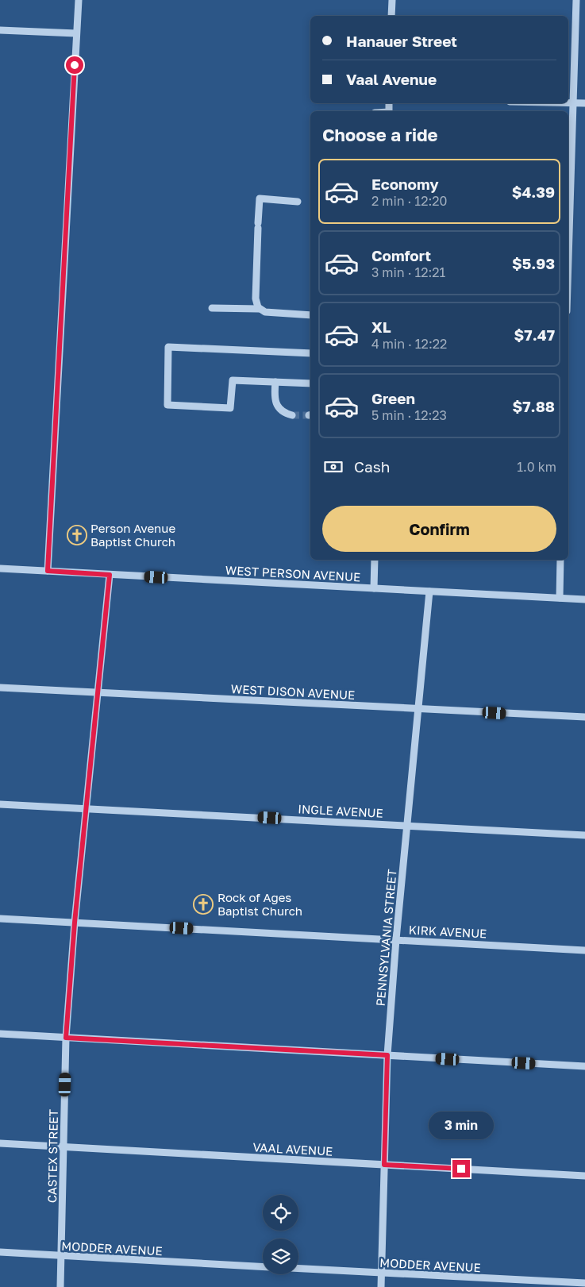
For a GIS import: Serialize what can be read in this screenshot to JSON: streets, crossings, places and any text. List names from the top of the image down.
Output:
{
  "streets": {
    "street": [
      "WEST PERSON AVENUE",
      "WEST DISON AVENUE",
      "INGLE AVENUE",
      "KIRK AVENUE",
      "PENNSYLVANIA STREET",
      "VAAL AVENUE",
      "CASTEX STREET",
      "MODDER AVENUE"
    ]
  },
  "crossings": [
    ["WEST PERSON AVENUE", "PENNSYLVANIA STREET"],
    ["WEST PERSON AVENUE", "CASTEX STREET"],
    ["WEST DISON AVENUE", "PENNSYLVANIA STREET"],
    ["WEST DISON AVENUE", "CASTEX STREET"],
    ["INGLE AVENUE", "PENNSYLVANIA STREET"],
    ["INGLE AVENUE", "CASTEX STREET"],
    ["KIRK AVENUE", "PENNSYLVANIA STREET"],
    ["KIRK AVENUE", "CASTEX STREET"],
    ["PENNSYLVANIA STREET", "VAAL AVENUE"],
    ["PENNSYLVANIA STREET", "MODDER AVENUE"],
    ["VAAL AVENUE", "CASTEX STREET"],
    ["CASTEX STREET", "MODDER AVENUE"]
  ],
  "places": {
    "church": ["Person Avenue Baptist Church", "Rock of Ages Baptist Church"]
  },
  "page": {
    "banner": ["Hanauer Street", "Vaal Avenue"],
    "heading": "Choose a ride",
    "list": [
      {
        "name": "Economy",
        "note": "2 min · 12:20",
        "value": "$4.39"
      },
      {
        "name": "Comfort",
        "note": "3 min · 12:21",
        "value": "$5.93"
      },
      {
        "name": "XL",
        "note": "4 min · 12:22",
        "value": "$7.47"
      },
      {
        "name": "Green",
        "note": "5 min · 12:23",
        "value": "$7.88"
      }
    ],
    "pay": ["Cash", "1.0 km"],
    "buttons": "Confirm",
    "bubble": "3 min"
  }
}
